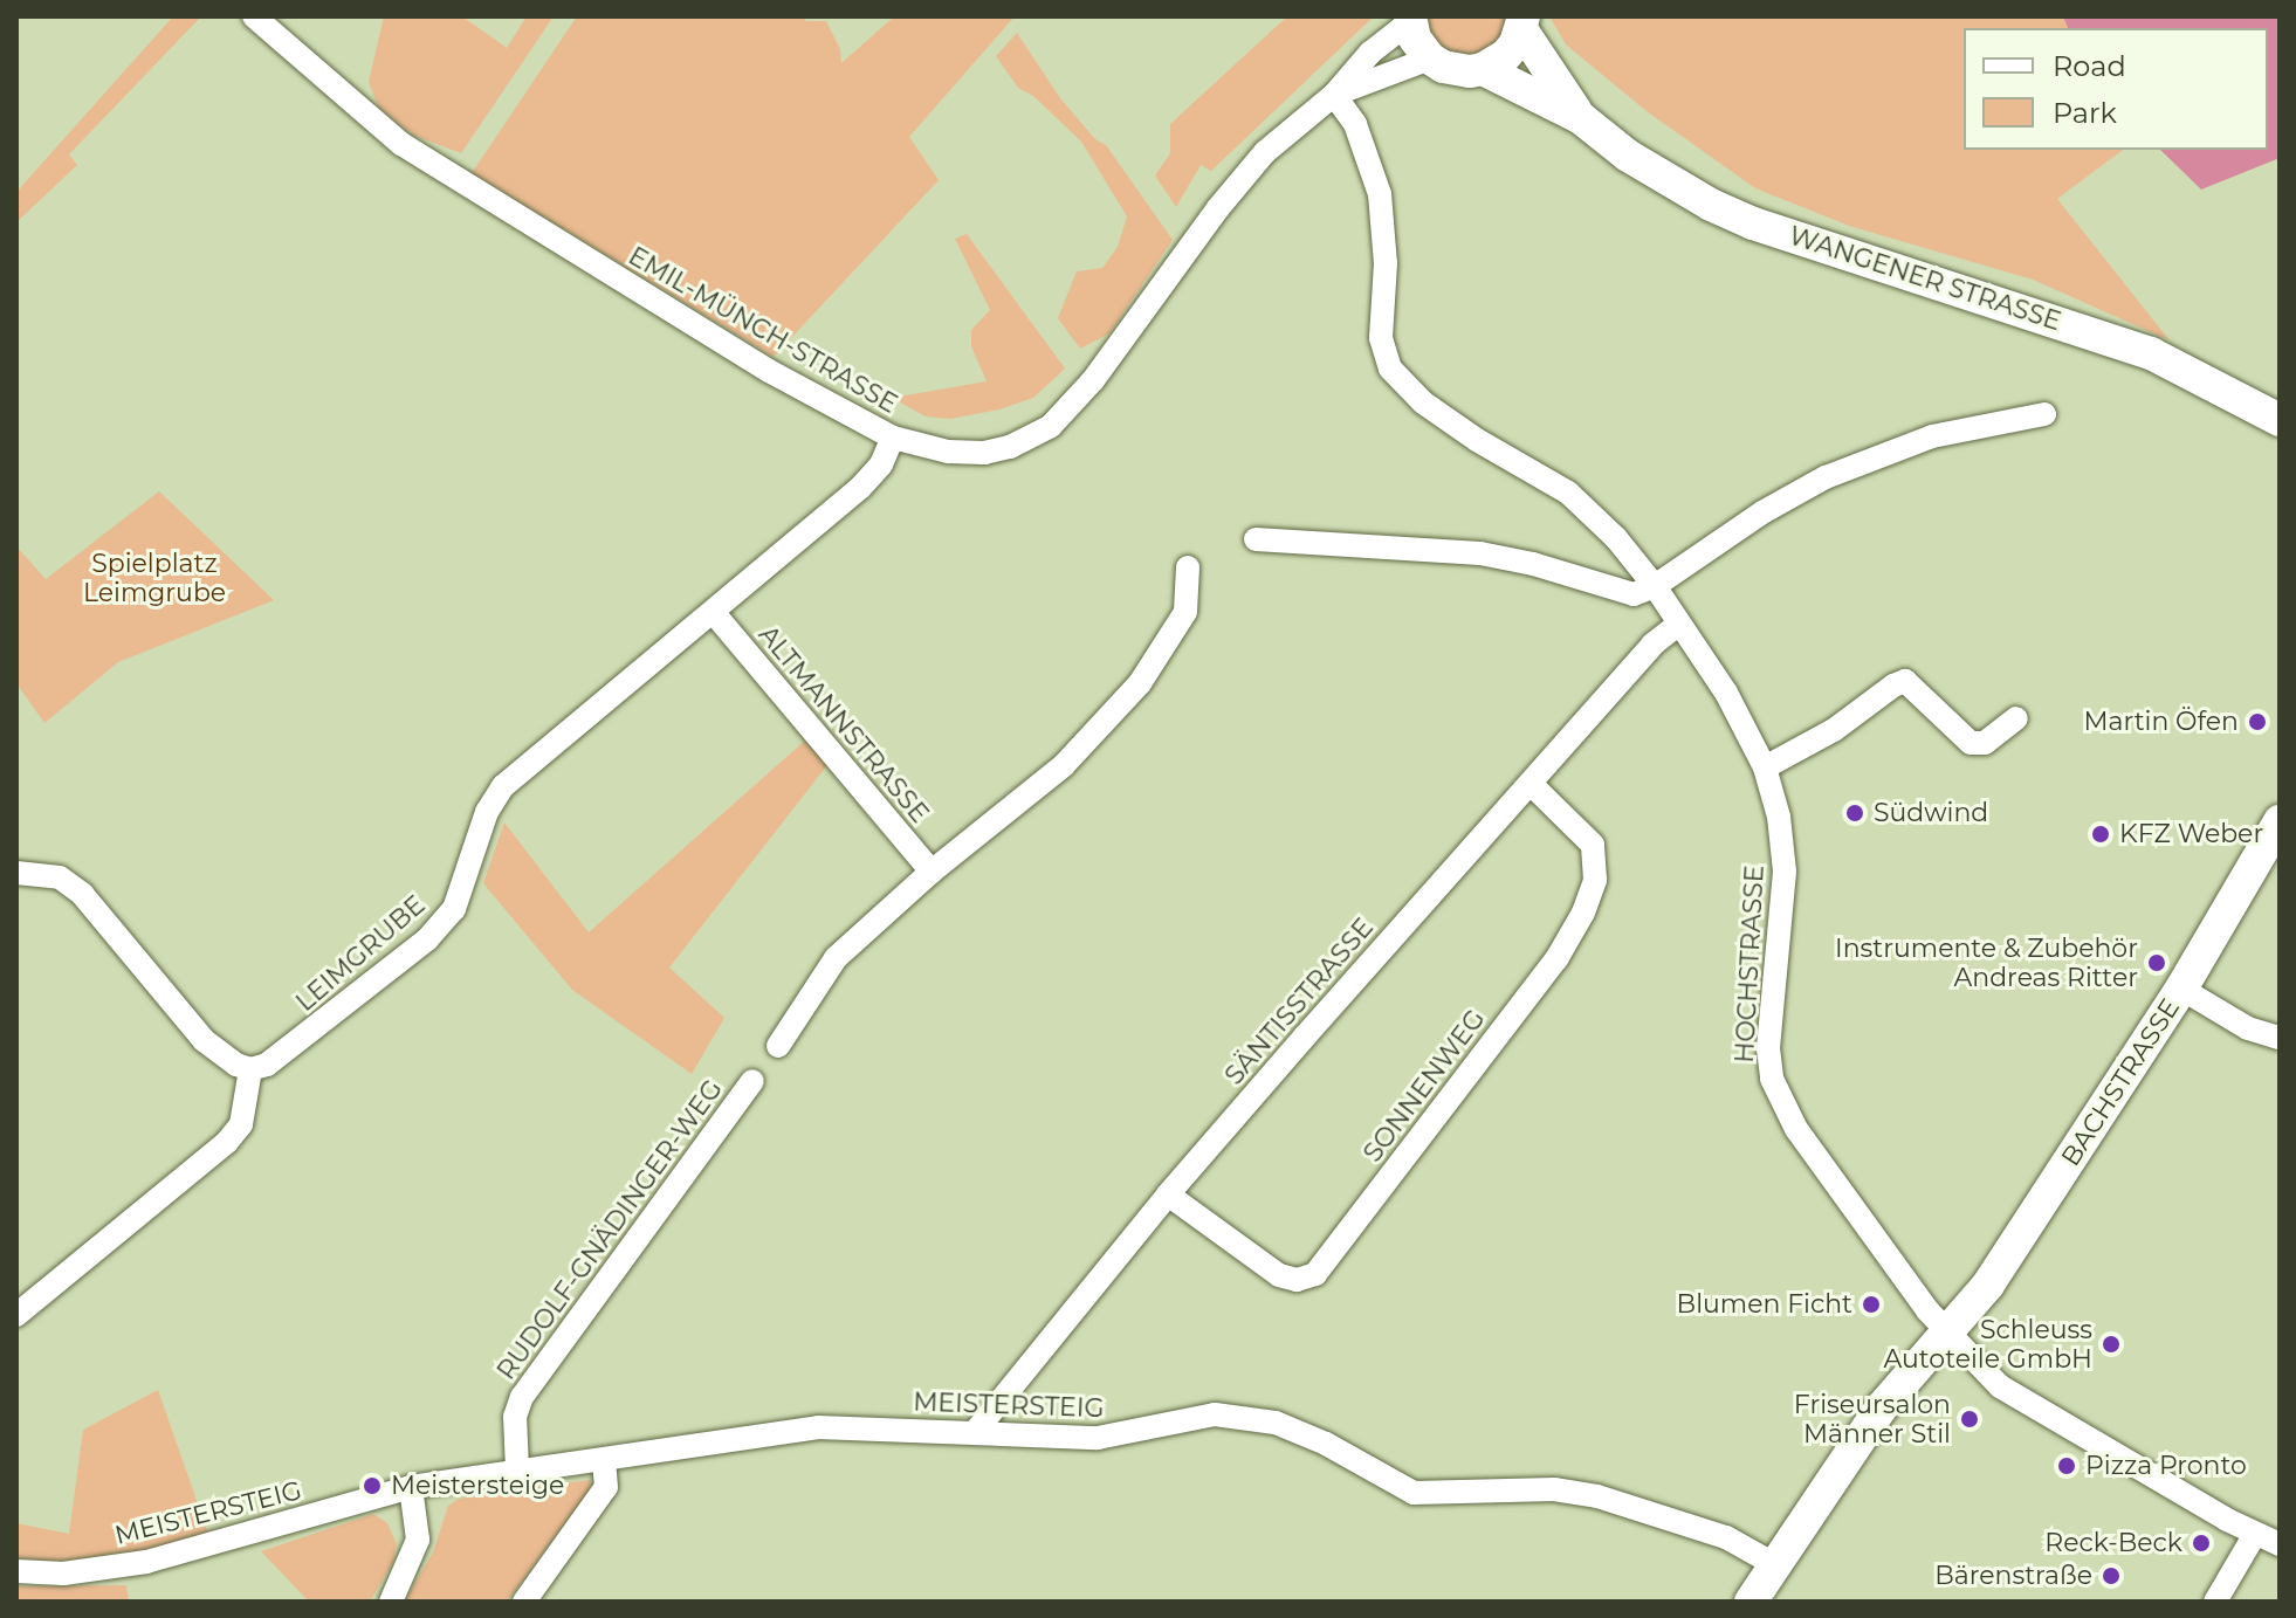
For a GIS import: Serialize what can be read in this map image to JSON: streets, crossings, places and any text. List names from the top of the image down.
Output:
{
  "streets": {
    "main road": ["WANGENER STRASSE", "BACHSTRASSE"],
    "street": [
      "EMIL-MÜNCH-STRASSE",
      "ALTMANNSTRASSE",
      "LEIMGRUBE",
      "HOCHSTRASSE",
      "SÄNTISSTRASSE",
      "SONNENWEG",
      "RUDOLF-GNÄDINGER-WEG",
      "MEISTERSTEIG"
    ]
  },
  "crossings": [
    ["WANGENER STRASSE", "EMIL-MÜNCH-STRASSE"],
    ["EMIL-MÜNCH-STRASSE", "LEIMGRUBE"],
    ["EMIL-MÜNCH-STRASSE", "HOCHSTRASSE"],
    ["ALTMANNSTRASSE", "LEIMGRUBE"],
    ["HOCHSTRASSE", "SÄNTISSTRASSE"],
    ["HOCHSTRASSE", "BACHSTRASSE"],
    ["SÄNTISSTRASSE", "SONNENWEG"],
    ["SÄNTISSTRASSE", "MEISTERSTEIG"],
    ["BACHSTRASSE", "MEISTERSTEIG"],
    ["RUDOLF-GNÄDINGER-WEG", "MEISTERSTEIG"]
  ],
  "parks": ["Spielplatz Leimgrube"],
  "places": [
    "Martin Öfen",
    "Südwind",
    "KFZ Weber",
    "Instrumente & Zubehör Andreas Ritter",
    "Blumen Ficht",
    "Schleuss Autoteile GmbH",
    "Friseursalon Männer Stil",
    "Pizza Pronto",
    "Meistersteige",
    "Reck-Beck",
    "Bärenstraße"
  ],
  "legend": ["Road", "Park"]
}
